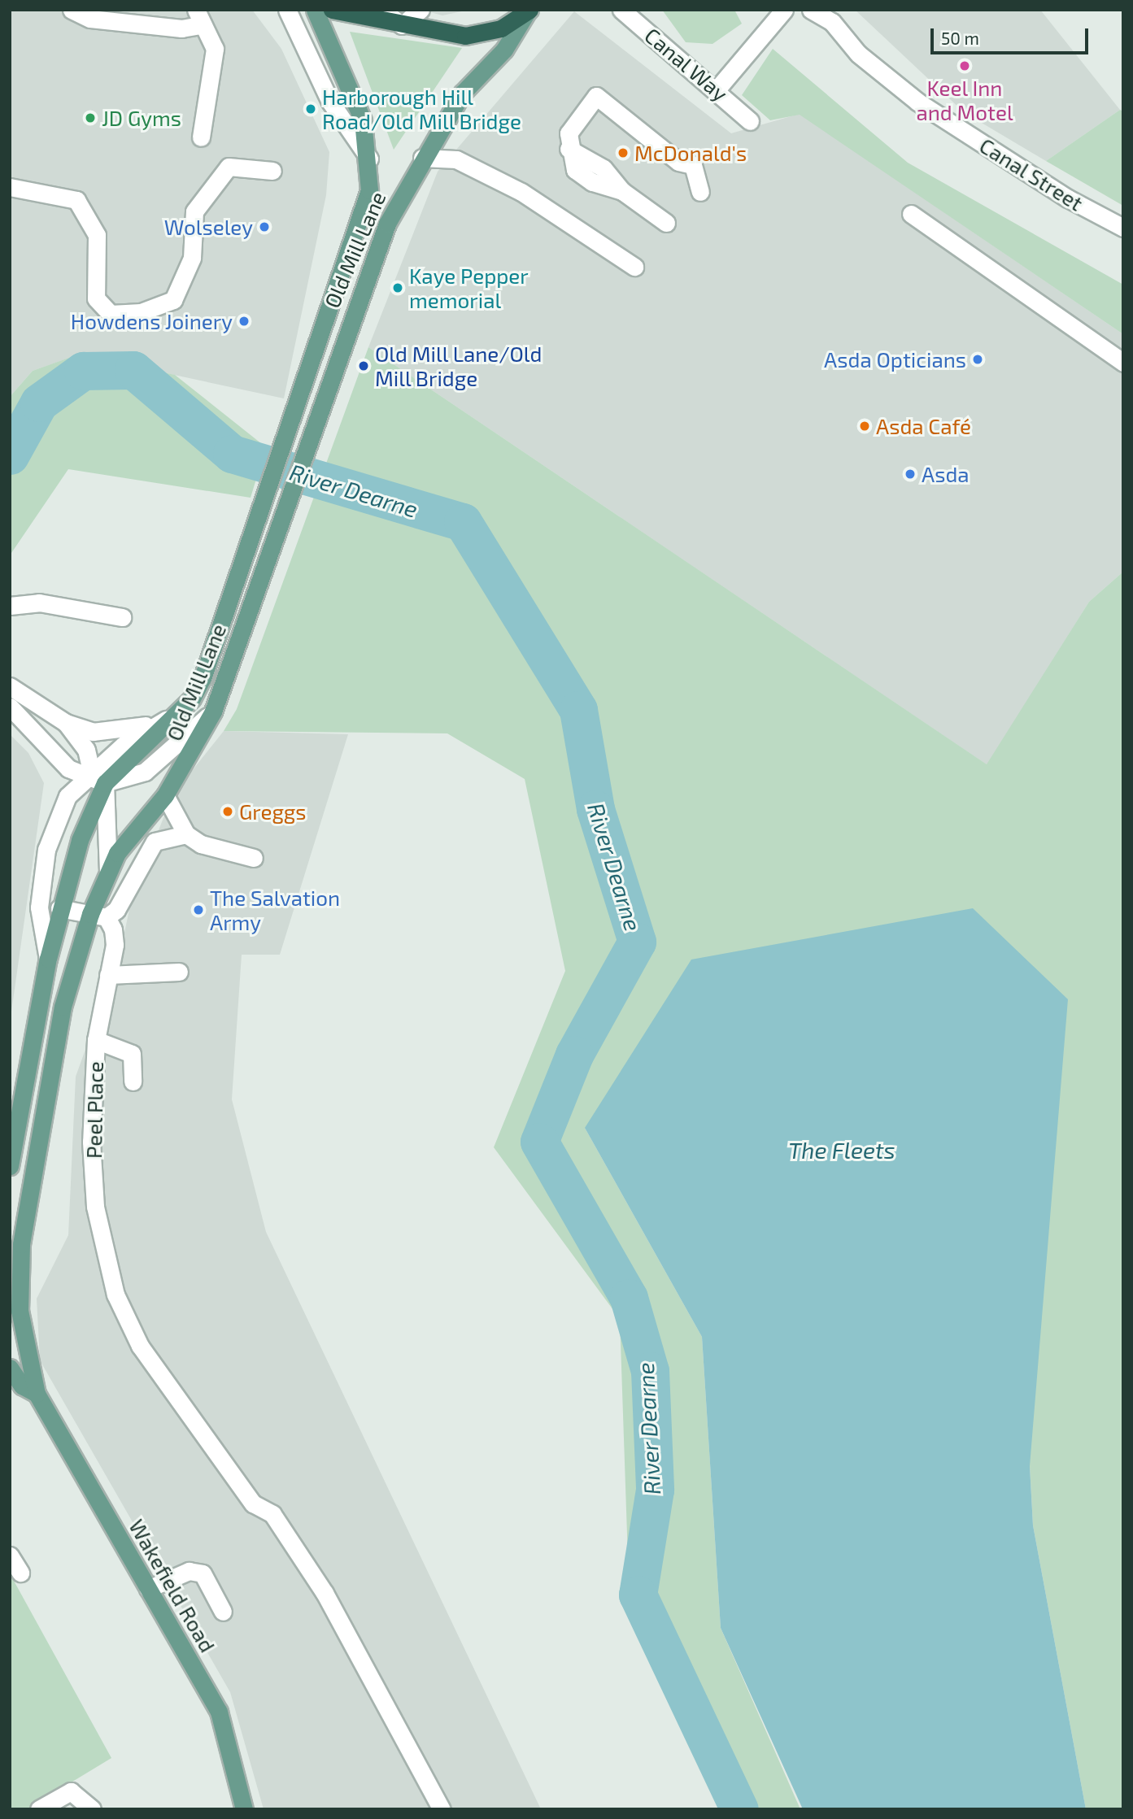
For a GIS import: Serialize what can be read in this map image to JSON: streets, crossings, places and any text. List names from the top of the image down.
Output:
{
  "streets": {
    "main road": ["Old Mill Lane", "Wakefield Road"],
    "street": ["Canal Way", "Canal Street", "Peel Place"]
  },
  "crossings": [
    ["Old Mill Lane", "Peel Place"],
    ["Old Mill Lane", "Wakefield Road"]
  ],
  "water": ["River Dearne", "The Fleets"],
  "places": [
    "Keel Inn and Motel",
    "Harborough Hill Road/Old Mill Bridge",
    "JD Gyms",
    "McDonald's",
    "Wolseley",
    "Kaye Pepper memorial",
    "Howdens Joinery",
    "Asda Opticians",
    "Old Mill Lane/Old Mill Bridge",
    "Asda Café",
    "Asda",
    "Greggs",
    "The Salvation Army"
  ],
  "scale_bar": "50 m"
}
